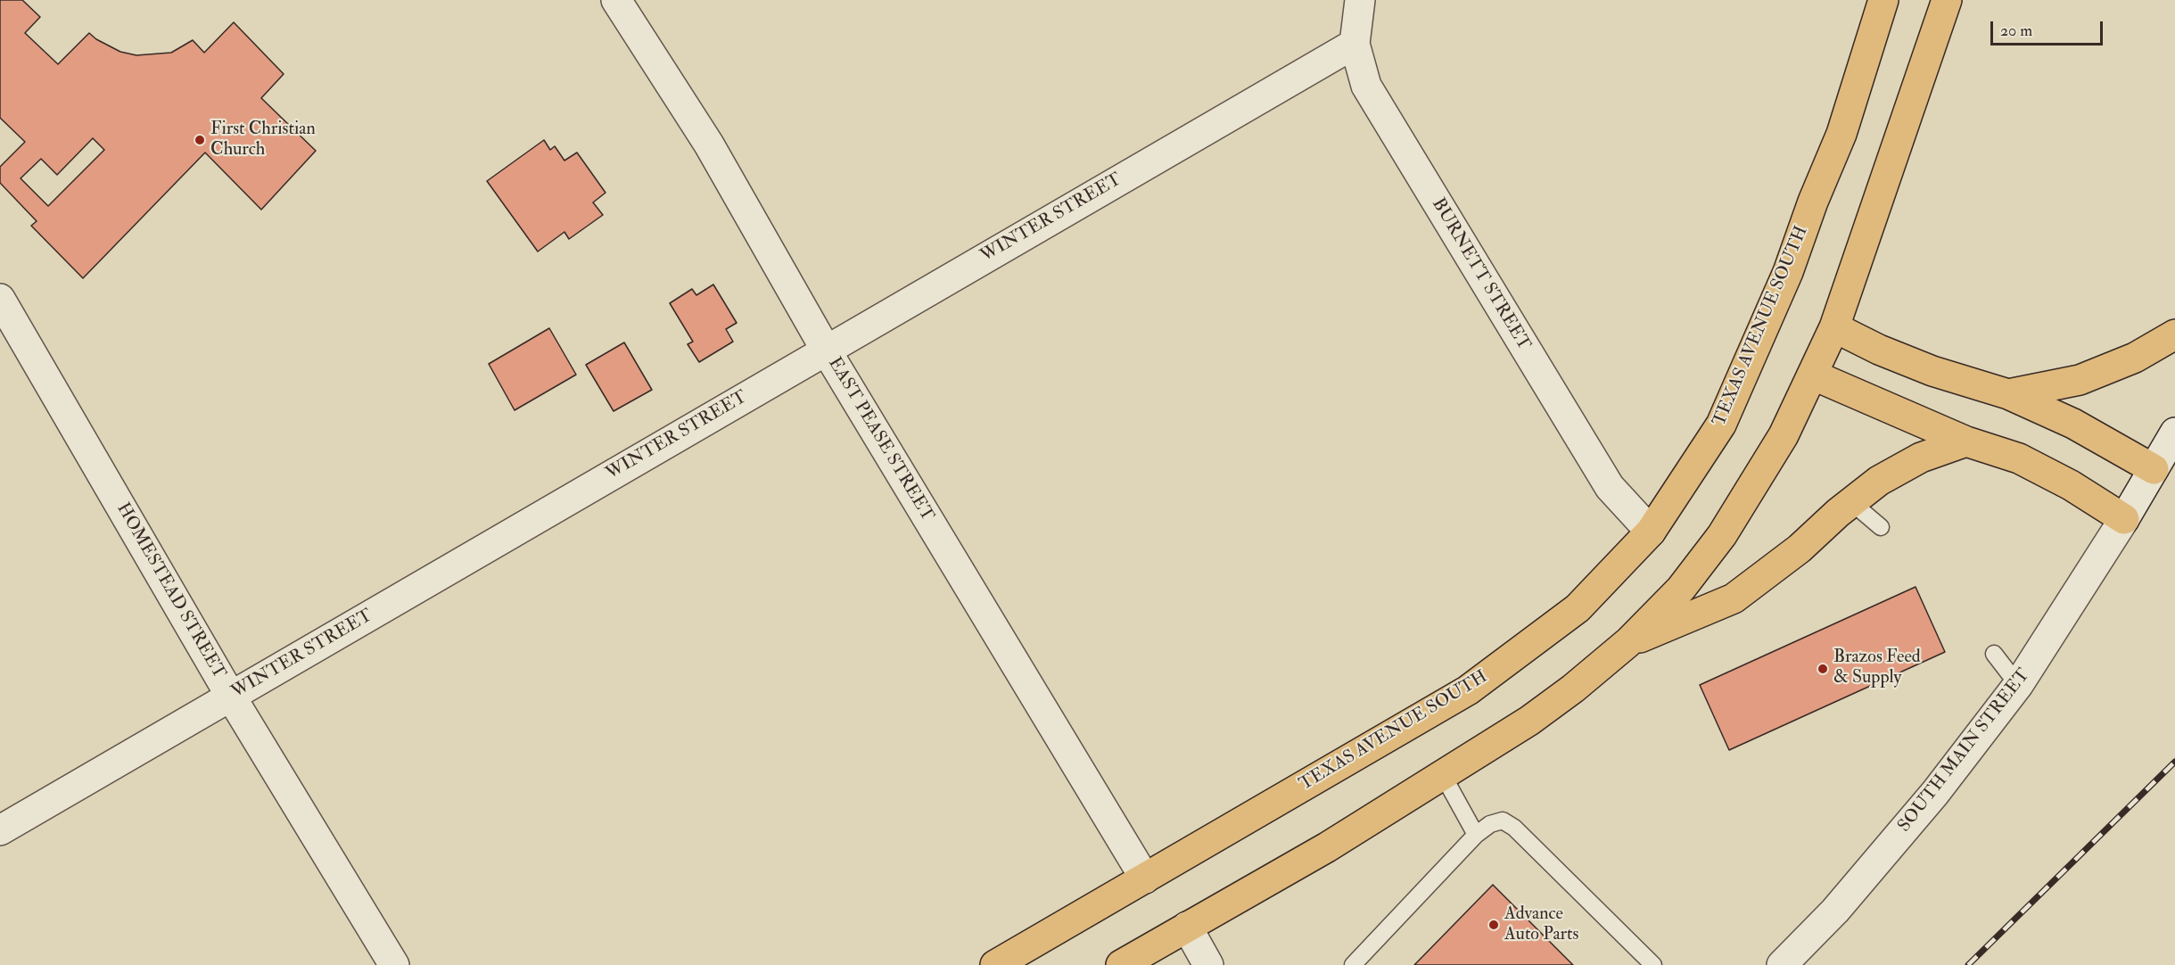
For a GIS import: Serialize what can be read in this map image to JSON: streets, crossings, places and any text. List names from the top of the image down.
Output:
{
  "streets": {
    "main road": ["TEXAS AVENUE SOUTH"],
    "street": [
      "WINTER STREET",
      "BURNETT STREET",
      "EAST PEASE STREET",
      "HOMESTEAD STREET",
      "SOUTH MAIN STREET"
    ]
  },
  "crossings": [
    ["WINTER STREET", "BURNETT STREET"],
    ["WINTER STREET", "EAST PEASE STREET"],
    ["WINTER STREET", "HOMESTEAD STREET"],
    ["BURNETT STREET", "TEXAS AVENUE SOUTH"],
    ["TEXAS AVENUE SOUTH", "EAST PEASE STREET"]
  ],
  "places": ["First Christian Church", "Brazos Feed & Supply", "Advance Auto Parts"],
  "scale_bar": "20 m"
}
